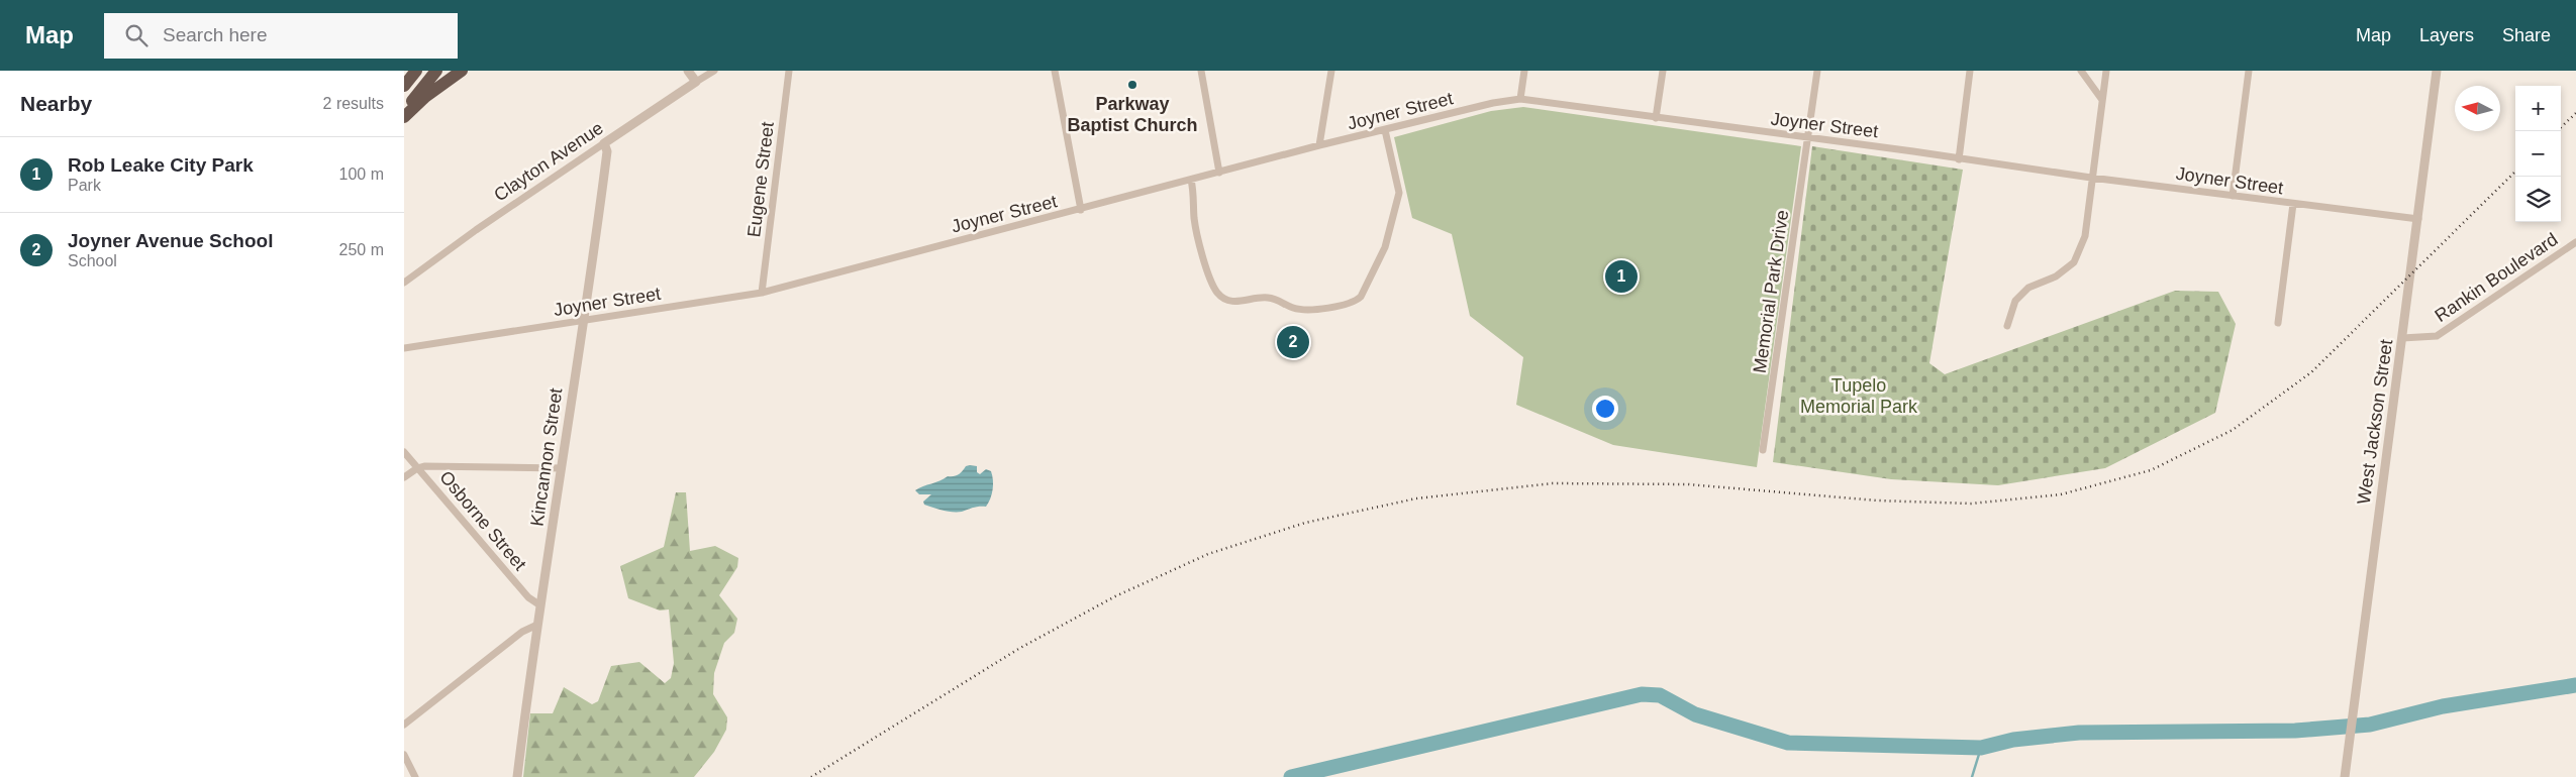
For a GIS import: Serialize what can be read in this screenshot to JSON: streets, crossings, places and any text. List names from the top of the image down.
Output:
{
  "streets": {
    "street": [
      "Joyner Street",
      "Clayton Avenue",
      "Eugene Street",
      "Rankin Boulevard",
      "Memorial Park Drive",
      "West Jackson Street",
      "Kincannon Street",
      "Osborne Street"
    ]
  },
  "crossings": [
    ["Joyner Street", "Eugene Street"],
    ["Joyner Street", "Memorial Park Drive"],
    ["Joyner Street", "West Jackson Street"],
    ["Joyner Street", "Kincannon Street"],
    ["Clayton Avenue", "Kincannon Street"],
    ["Rankin Boulevard", "West Jackson Street"],
    ["Kincannon Street", "Osborne Street"]
  ],
  "parks": ["Tupelo Memorial Park"],
  "places": ["Parkway Baptist Church"],
  "north": "left",
  "page": {
    "header": "Map",
    "search": "Search here",
    "nav": ["Map", "Layers", "Share"],
    "heading": ["Nearby", "2 results"],
    "map_buttons": ["+", "−"],
    "list": [
      {
        "mark": "1",
        "name": "Rob Leake City Park",
        "note": "Park",
        "value": "100 m"
      },
      {
        "mark": "2",
        "name": "Joyner Avenue School",
        "note": "School",
        "value": "250 m"
      }
    ],
    "pins": ["1", "2"]
  }
}
